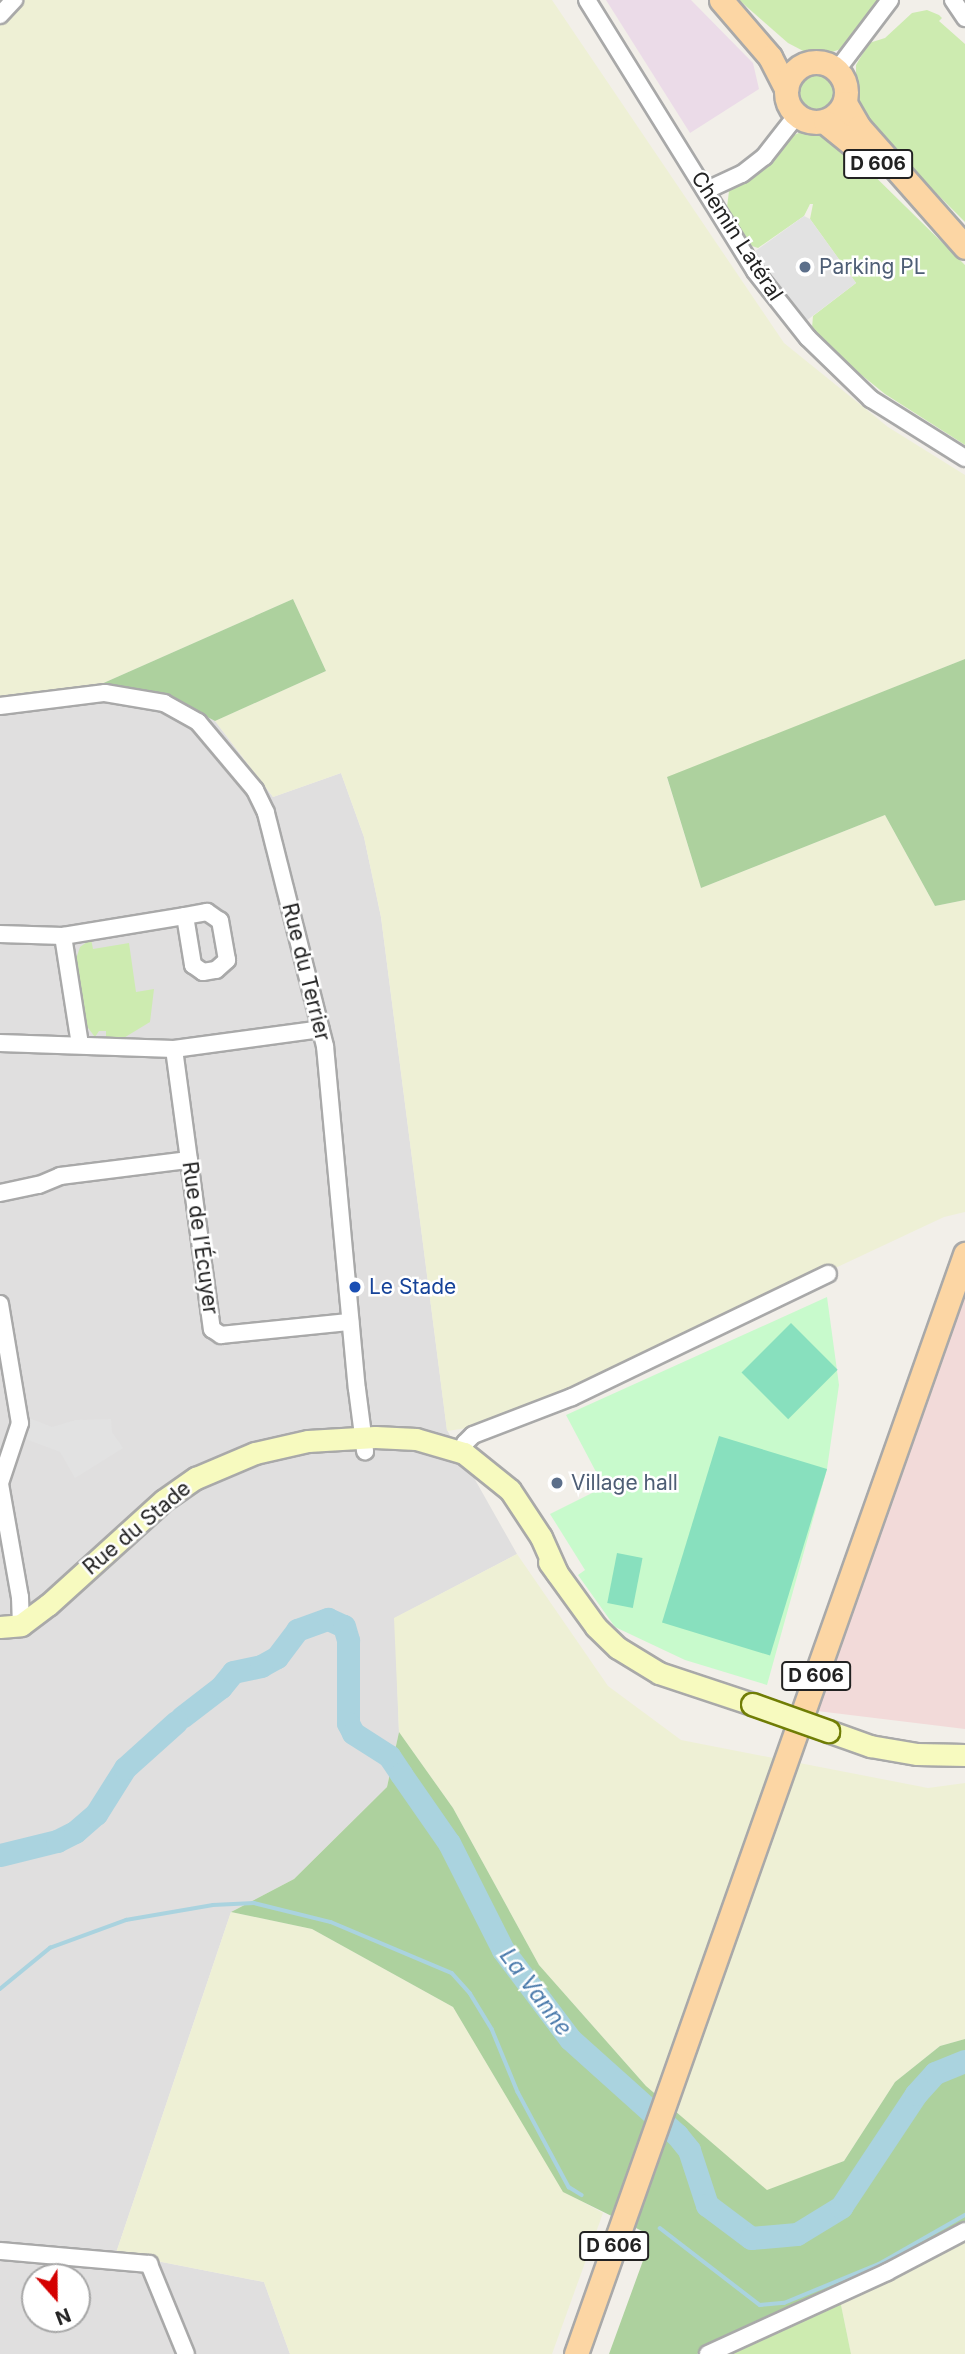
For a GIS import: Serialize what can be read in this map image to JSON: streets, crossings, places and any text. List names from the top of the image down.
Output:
{
  "streets": {
    "main road": ["D 606"],
    "street": [
      "Chemin Latéral",
      "Rue du Terrier",
      "Rue de l’Écuyer",
      "Rue du Stade"
    ]
  },
  "crossings": [
    ["Rue du Terrier", "Rue de l’Écuyer"],
    ["Rue du Terrier", "Rue du Stade"]
  ],
  "water": ["La Vanne"],
  "places": ["Parking PL", "Le Stade", "Village hall"],
  "north": "bottom"
}
